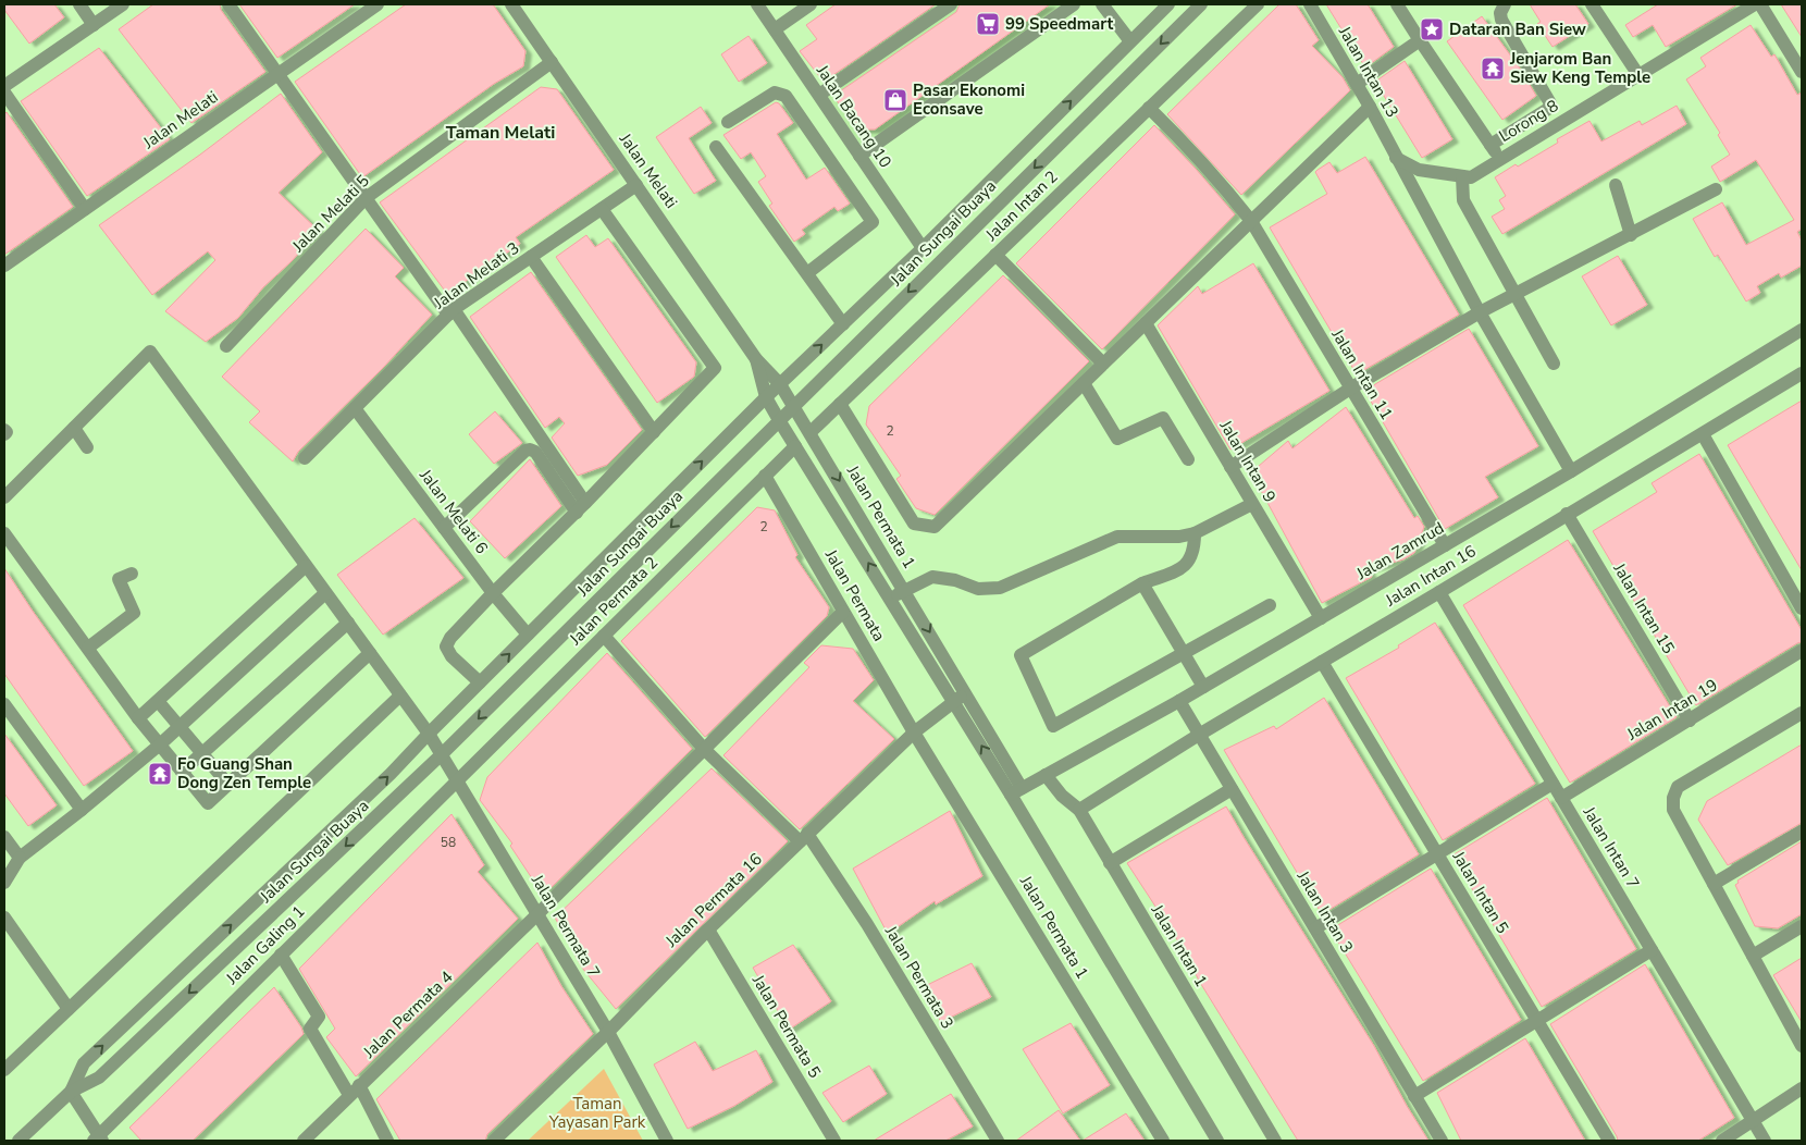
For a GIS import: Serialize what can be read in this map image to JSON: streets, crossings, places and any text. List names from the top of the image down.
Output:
{
  "streets": {
    "street": [
      "Jalan Intan 13",
      "Jalan Bacang 10",
      "Jalan Melati",
      "Lorong 8",
      "Jalan Intan 2",
      "Jalan Melati 5",
      "Jalan Sungai Buaya",
      "Jalan Melati 3",
      "Jalan Intan 11",
      "Jalan Intan 9",
      "Jalan Melati 6",
      "Jalan Permata 1",
      "Jalan Zamrud",
      "Jalan Intan 16",
      "Jalan Permata",
      "Jalan Permata 2",
      "Jalan Intan 15",
      "Jalan Intan 19",
      "Jalan Intan 7",
      "Jalan Intan 5",
      "Jalan Permata 16",
      "Jalan Intan 3",
      "Jalan Permata 7",
      "Jalan Galing 1",
      "Jalan Intan 1",
      "Jalan Permata 3",
      "Jalan Permata 4",
      "Jalan Permata 5"
    ]
  },
  "crossings": [
    ["Jalan Intan 13", "Lorong 8"],
    ["Jalan Intan 13", "Jalan Zamrud"],
    ["Jalan Bacang 10", "Jalan Sungai Buaya"],
    ["Jalan Melati", "Jalan Melati 5"],
    ["Jalan Melati", "Jalan Sungai Buaya"],
    ["Jalan Melati", "Jalan Melati 3"],
    ["Jalan Melati", "Jalan Permata 1"],
    ["Jalan Intan 2", "Jalan Intan 11"],
    ["Jalan Intan 2", "Jalan Permata 1"],
    ["Jalan Sungai Buaya", "Jalan Melati 6"],
    ["Jalan Sungai Buaya", "Jalan Permata 1"],
    ["Jalan Sungai Buaya", "Jalan Permata 7"],
    ["Jalan Melati 3", "Jalan Melati 6"],
    ["Jalan Intan 11", "Jalan Zamrud"],
    ["Jalan Intan 9", "Jalan Zamrud"],
    ["Jalan Permata 1", "Jalan Zamrud"],
    ["Jalan Permata 1", "Jalan Permata"],
    ["Jalan Permata 1", "Jalan Permata 16"],
    ["Jalan Zamrud", "Jalan Intan 3"],
    ["Jalan Zamrud", "Jalan Intan 1"],
    ["Jalan Intan 16", "Jalan Intan 15"],
    ["Jalan Intan 16", "Jalan Intan 7"],
    ["Jalan Intan 16", "Jalan Intan 5"],
    ["Jalan Intan 16", "Jalan Intan 3"],
    ["Jalan Intan 16", "Jalan Intan 1"],
    ["Jalan Permata", "Jalan Permata 2"],
    ["Jalan Permata", "Jalan Permata 16"],
    ["Jalan Permata 2", "Jalan Permata 7"],
    ["Jalan Permata 2", "Jalan Galing 1"],
    ["Jalan Permata 2", "Jalan Permata 3"],
    ["Jalan Intan 15", "Jalan Intan 19"],
    ["Jalan Intan 19", "Jalan Intan 7"],
    ["Jalan Permata 16", "Jalan Permata 7"],
    ["Jalan Permata 16", "Jalan Permata 3"],
    ["Jalan Permata 16", "Jalan Permata 5"],
    ["Jalan Permata 7", "Jalan Galing 1"],
    ["Jalan Permata 7", "Jalan Permata 4"]
  ],
  "districts": ["Taman Melati"],
  "parks": ["Taman Yayasan Park"],
  "places": {
    "supermarket": ["99 Speedmart"],
    "place": ["Dataran Ban Siew"],
    "temple": ["Jenjarom Ban Siew Keng Temple", "Fo Guang Shan Dong Zen Temple"],
    "shop": ["Pasar Ekonomi Econsave"]
  },
  "house_numbers": ["2", "2", "58"]
}
